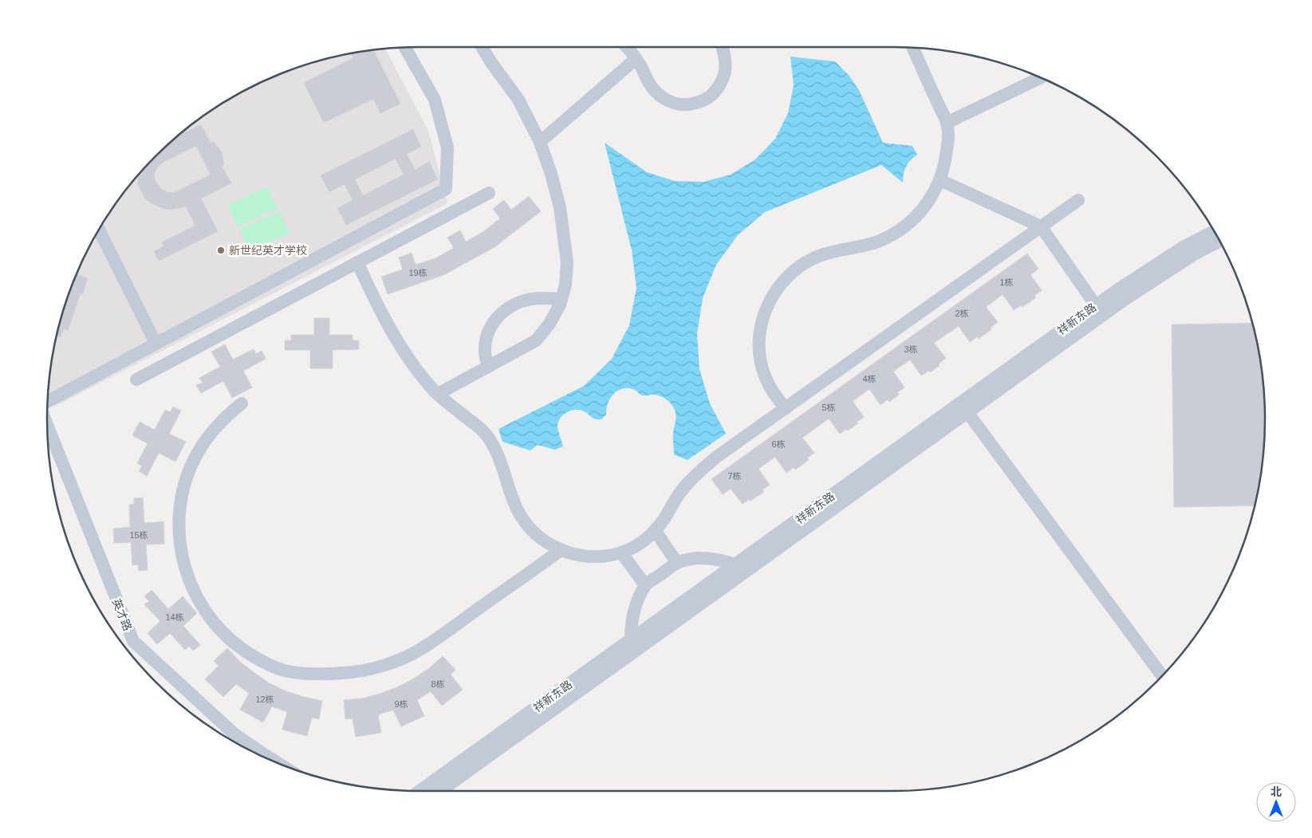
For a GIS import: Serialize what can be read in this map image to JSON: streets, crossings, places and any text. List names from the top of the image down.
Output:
{
  "streets": {
    "street": ["祥新东路", "英才路"]
  },
  "places": ["新世纪英才学校"],
  "house_numbers": [
    "19栋",
    "1栋",
    "2栋",
    "3栋",
    "4栋",
    "5栋",
    "6栋",
    "7栋",
    "15栋",
    "14栋",
    "8栋",
    "12栋",
    "9栋"
  ],
  "north": "top"
}
